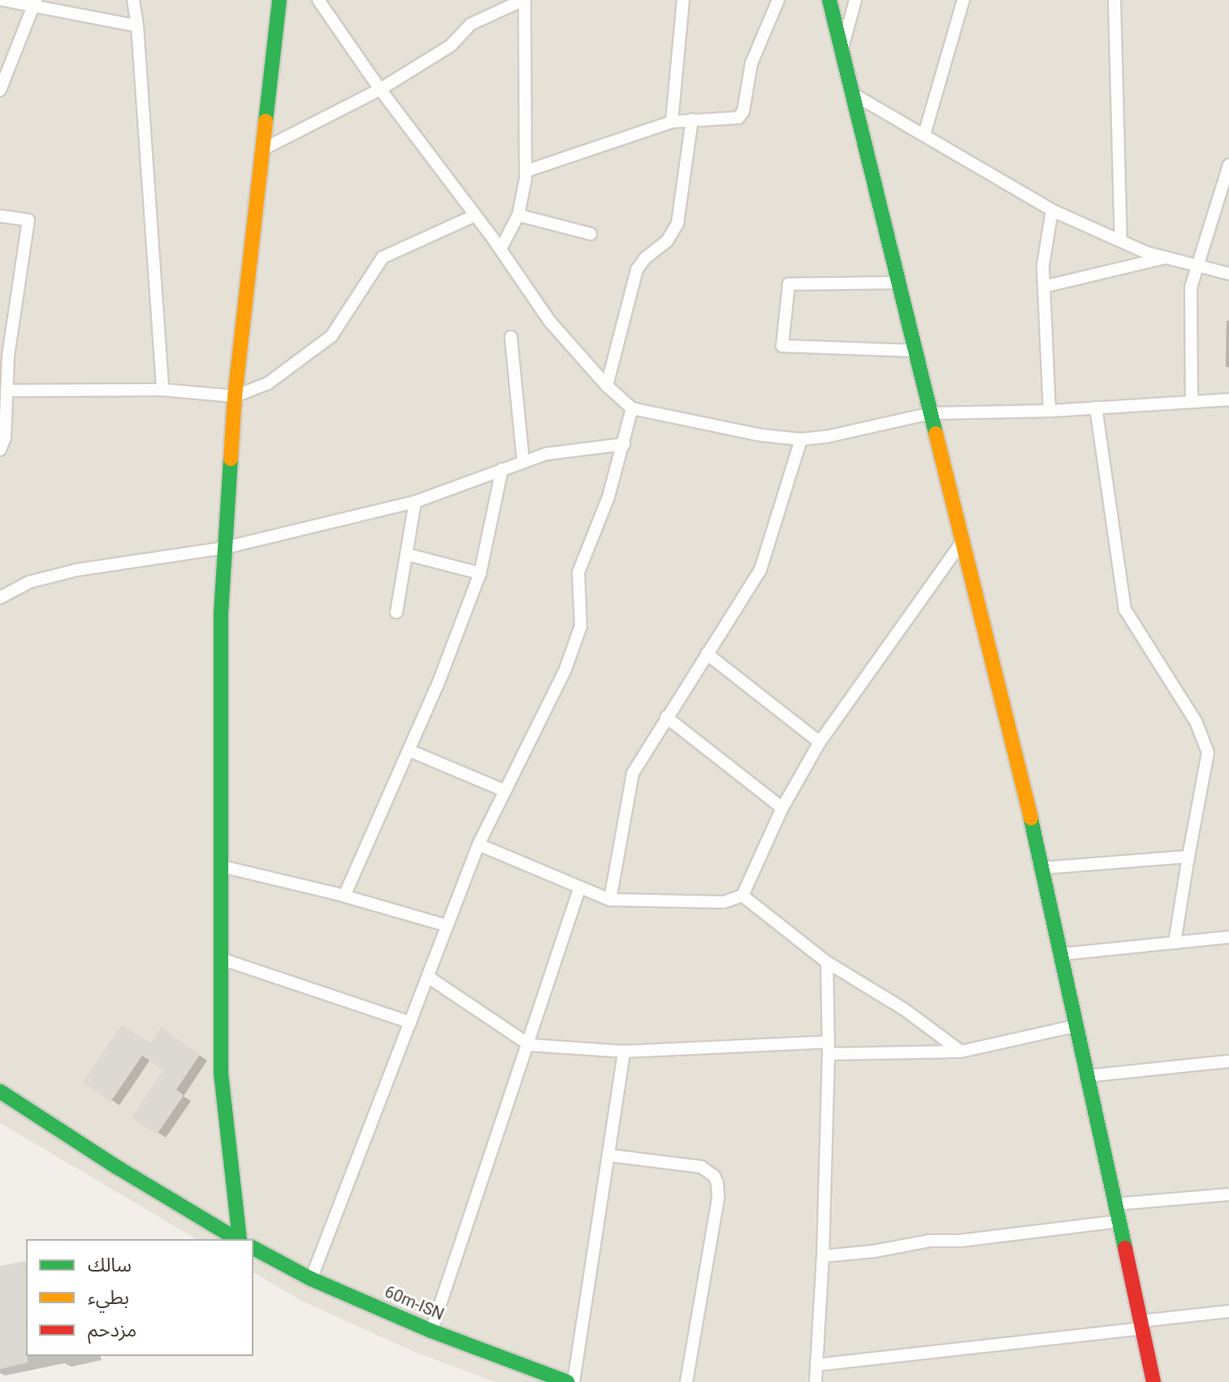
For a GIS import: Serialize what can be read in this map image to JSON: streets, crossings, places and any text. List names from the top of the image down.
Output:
{
  "streets": {
    "street": ["60m-ISN"]
  },
  "legend": ["سالك", "بطيء", "مزدحم"]
}
